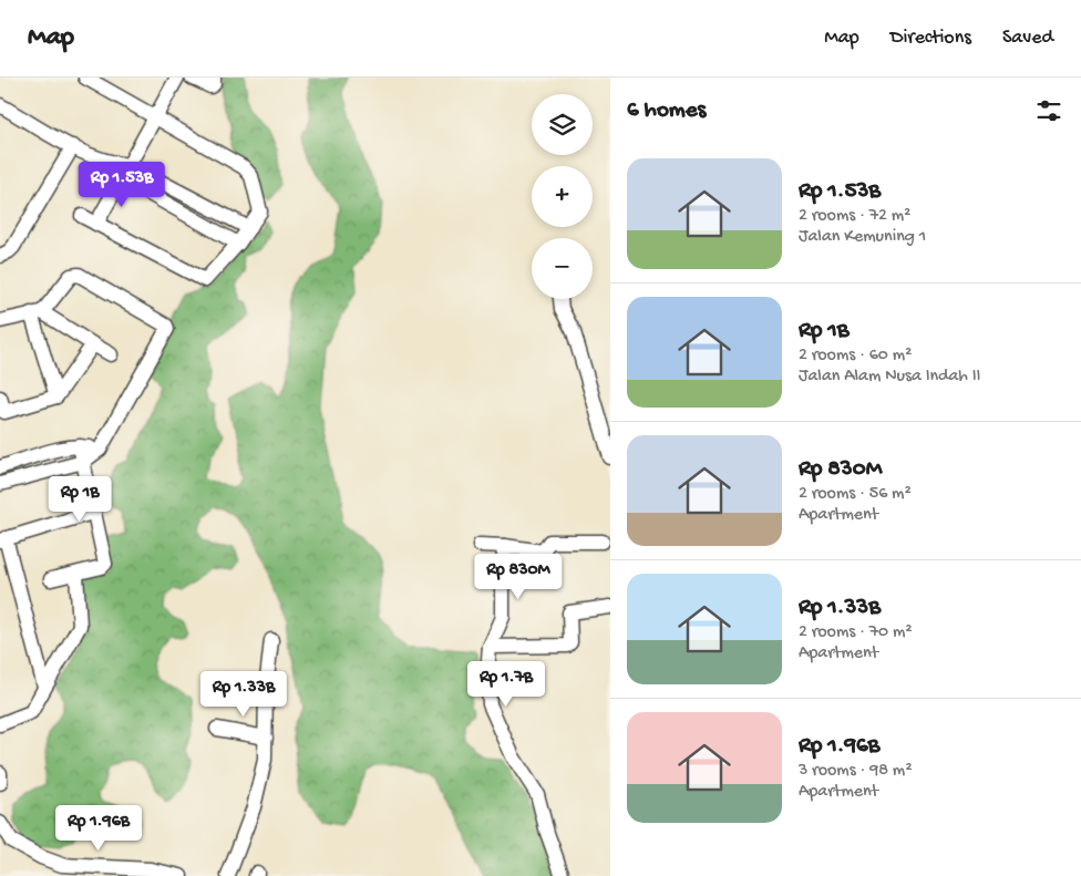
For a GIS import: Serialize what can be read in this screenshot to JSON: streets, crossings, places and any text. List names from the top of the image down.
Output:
{
  "page": {
    "header": "Map",
    "nav": ["Map", "Directions", "Saved"],
    "heading": "6 homes",
    "map_buttons": ["+", "−"],
    "list": [
      {
        "name": "Rp 1.53B",
        "note": "2 rooms · 72 m² · Jalan Kemuning 1"
      },
      {
        "name": "Rp 1B",
        "note": "2 rooms · 60 m² · Jalan Alam Nusa Indah II"
      },
      {
        "name": "Rp 830M",
        "note": "2 rooms · 56 m² · Apartment"
      },
      {
        "name": "Rp 1.33B",
        "note": "2 rooms · 70 m² · Apartment"
      },
      {
        "name": "Rp 1.96B",
        "note": "3 rooms · 98 m² · Apartment"
      }
    ],
    "price": [
      "Rp 1.53B",
      "Rp 1B",
      "Rp 830M",
      "Rp 1.7B",
      "Rp 1.33B",
      "Rp 1.96B"
    ]
  }
}
